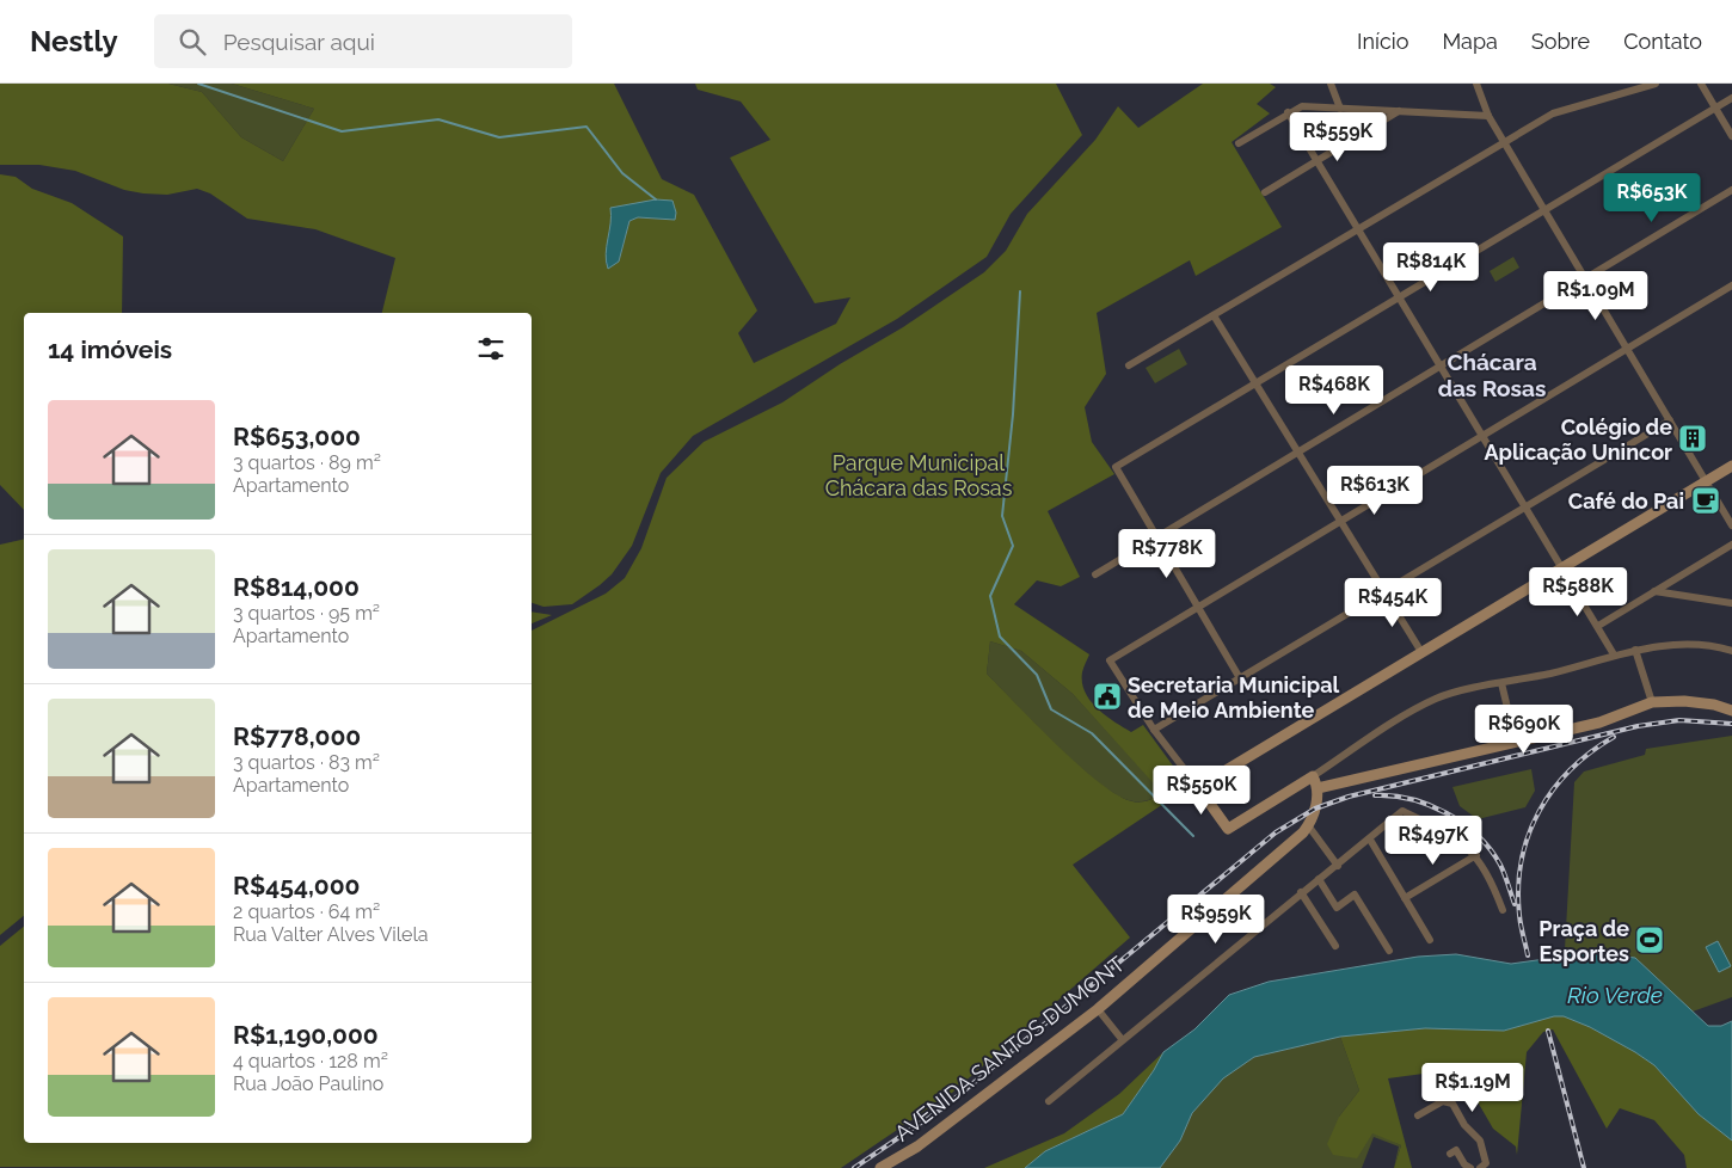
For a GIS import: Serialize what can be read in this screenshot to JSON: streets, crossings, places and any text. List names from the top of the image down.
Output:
{
  "streets": {
    "street": ["AVENIDA SANTOS DUMONT"]
  },
  "districts": ["Chácara das Rosas"],
  "water": ["Rio Verde"],
  "parks": ["Parque Municipal Chácara das Rosas"],
  "places": {
    "building": ["Colégio de Aplicação Unincor"],
    "cafe": ["Café do Pai"],
    "public building": ["Secretaria Municipal de Meio Ambiente"],
    "sports": ["Praça de Esportes"]
  },
  "page": {
    "header": "Nestly",
    "search": "Pesquisar aqui",
    "nav": [
      "Início",
      "Mapa",
      "Sobre",
      "Contato"
    ],
    "price": [
      "R$559K",
      "R$653K",
      "R$814K",
      "R$1.09M",
      "R$468K",
      "R$613K",
      "R$778K",
      "R$588K",
      "R$454K",
      "R$690K",
      "R$550K",
      "R$497K",
      "R$959K",
      "R$1.19M"
    ],
    "heading": "14 imóveis",
    "list": [
      {
        "name": "R$653,000",
        "note": "3 quartos · 89 m² · Apartamento"
      },
      {
        "name": "R$814,000",
        "note": "3 quartos · 95 m² · Apartamento"
      },
      {
        "name": "R$778,000",
        "note": "3 quartos · 83 m² · Apartamento"
      },
      {
        "name": "R$454,000",
        "note": "2 quartos · 64 m² · Rua Valter Alves Vilela"
      },
      {
        "name": "R$1,190,000",
        "note": "4 quartos · 128 m² · Rua João Paulino"
      }
    ]
  }
}
